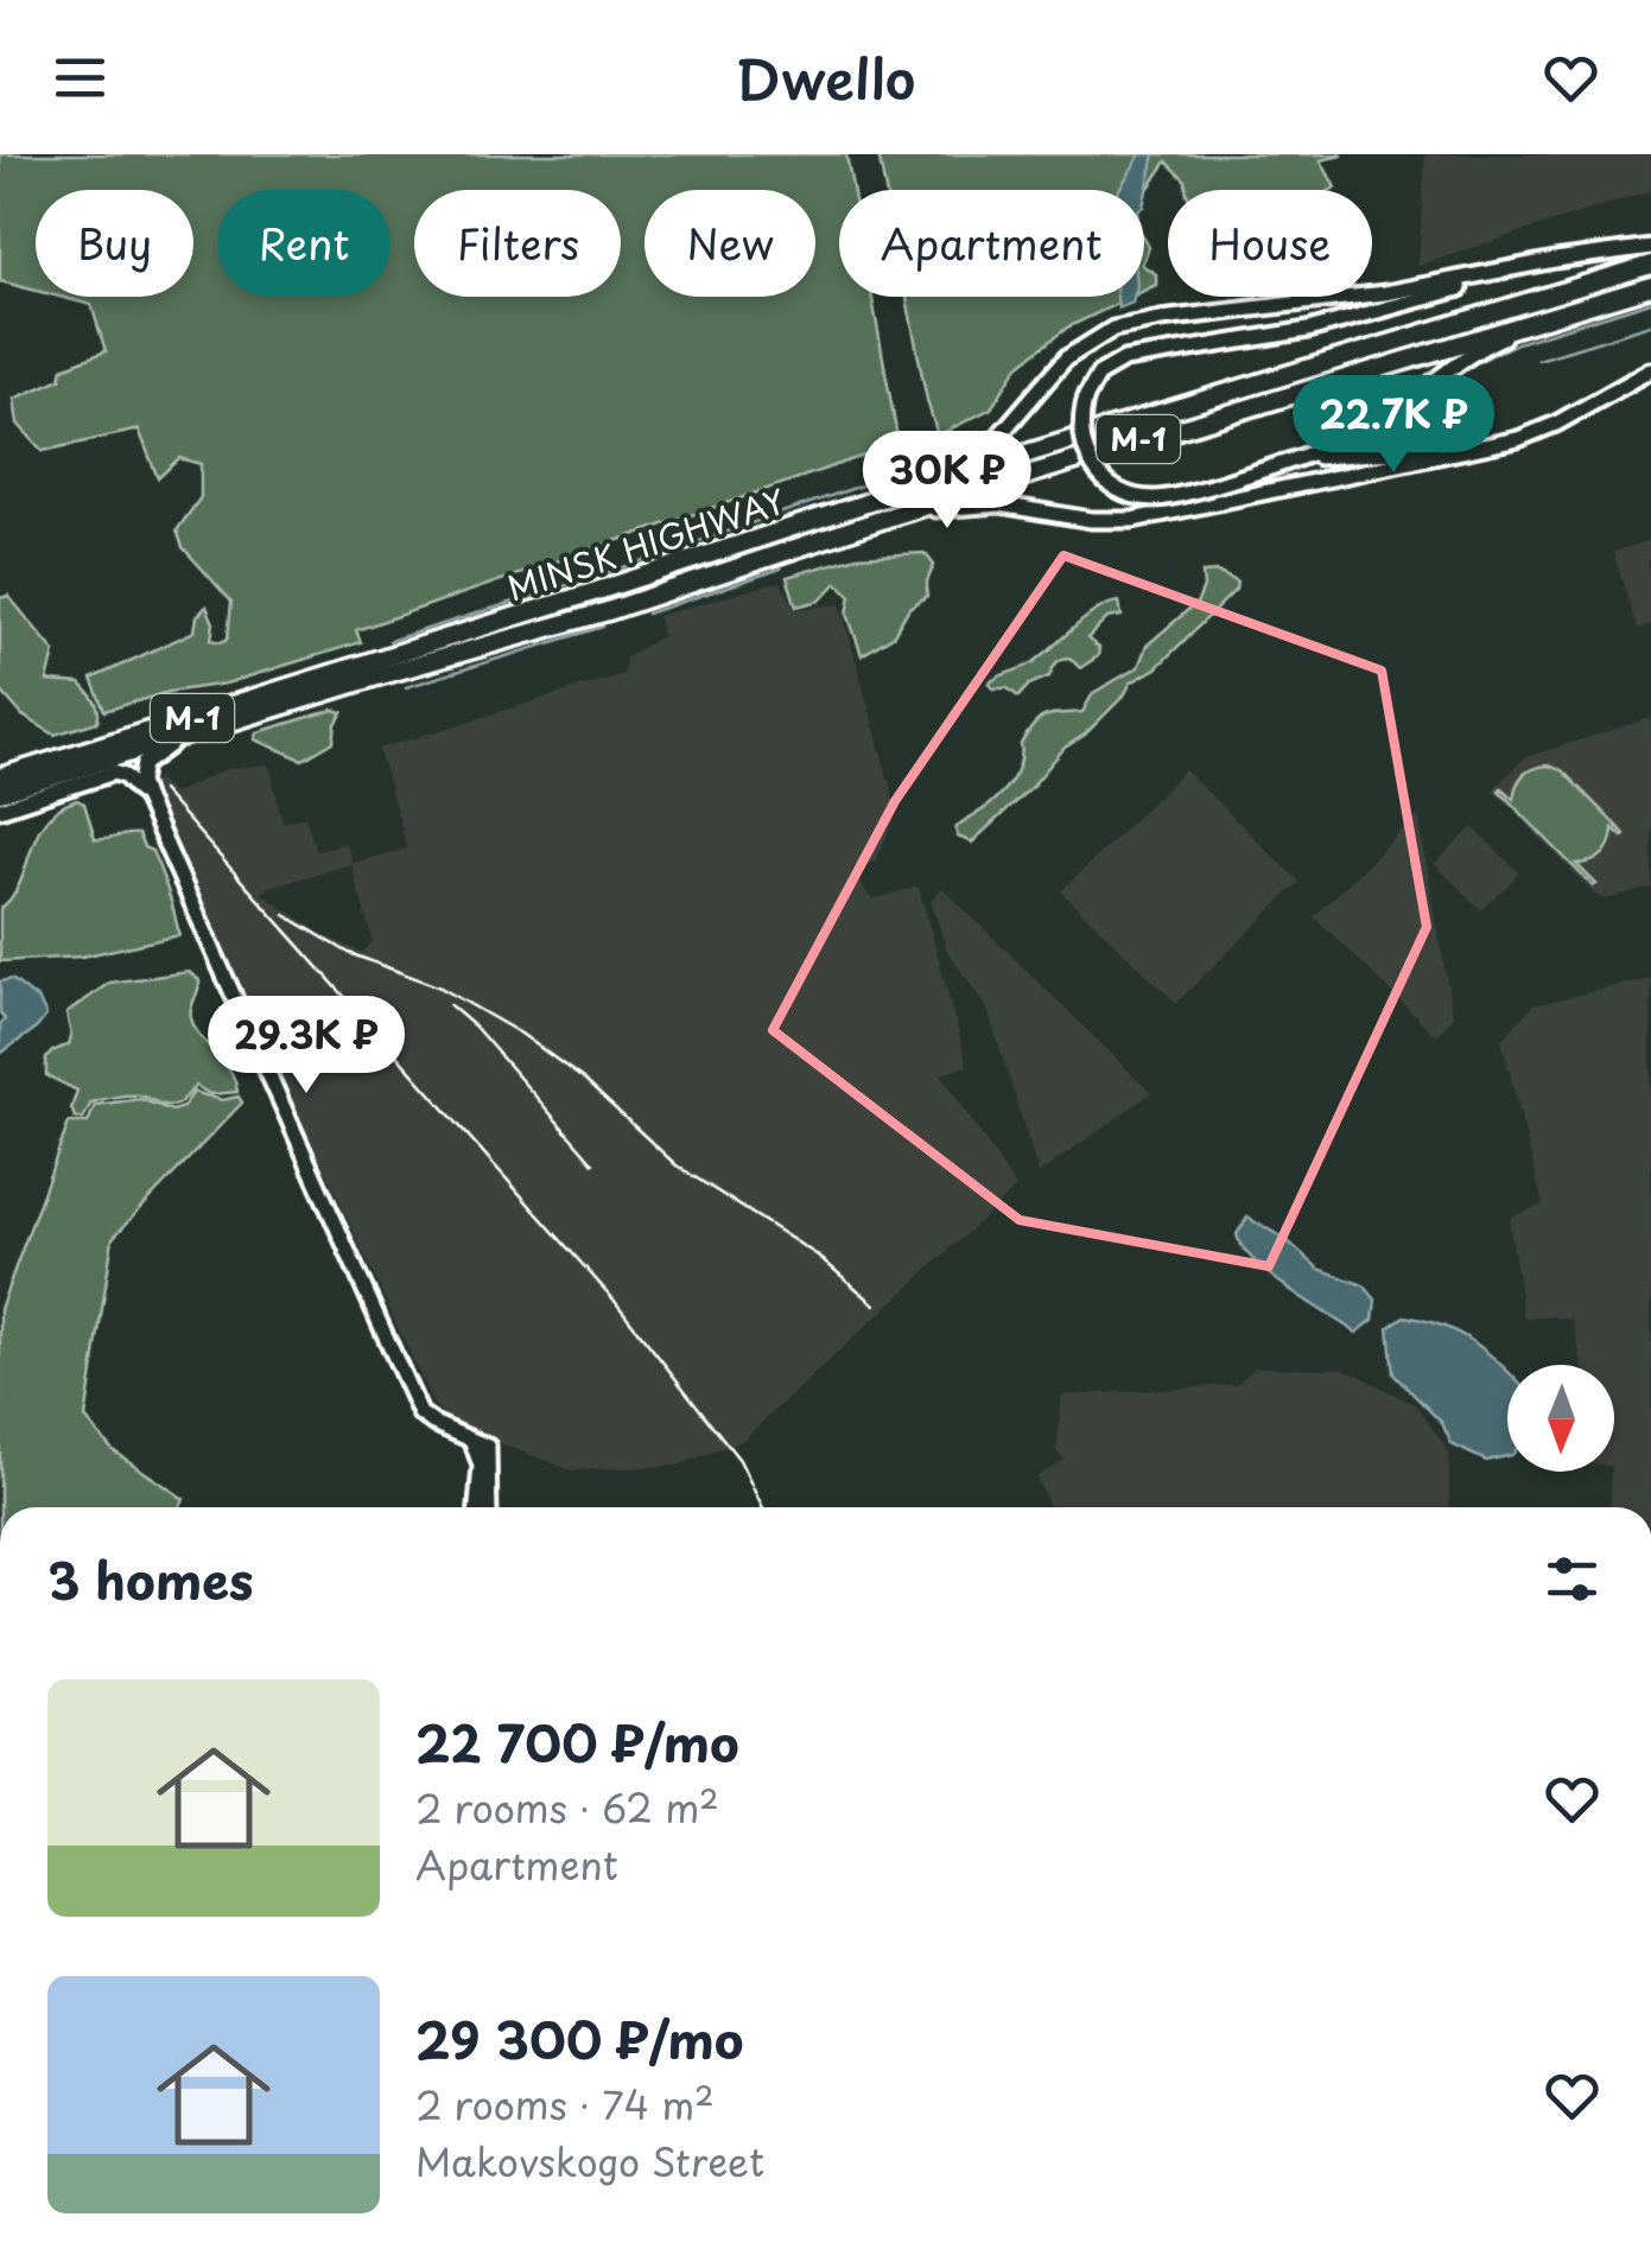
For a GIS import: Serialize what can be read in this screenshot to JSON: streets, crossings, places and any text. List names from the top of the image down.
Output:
{
  "streets": {
    "highway": ["М-1", "MINSK HIGHWAY"]
  },
  "north": "bottom",
  "page": {
    "header": "Dwello",
    "chip": [
      "Buy",
      "Rent",
      "Filters",
      "New",
      "Apartment",
      "House"
    ],
    "price": ["22.7K ₽", "30K ₽", "29.3K ₽"],
    "heading": "3 homes",
    "list": [
      {
        "name": "22 700 ₽/mo",
        "note": "2 rooms · 62 m² · Apartment"
      },
      {
        "name": "29 300 ₽/mo",
        "note": "2 rooms · 74 m² · Makovskogo Street"
      }
    ]
  }
}
